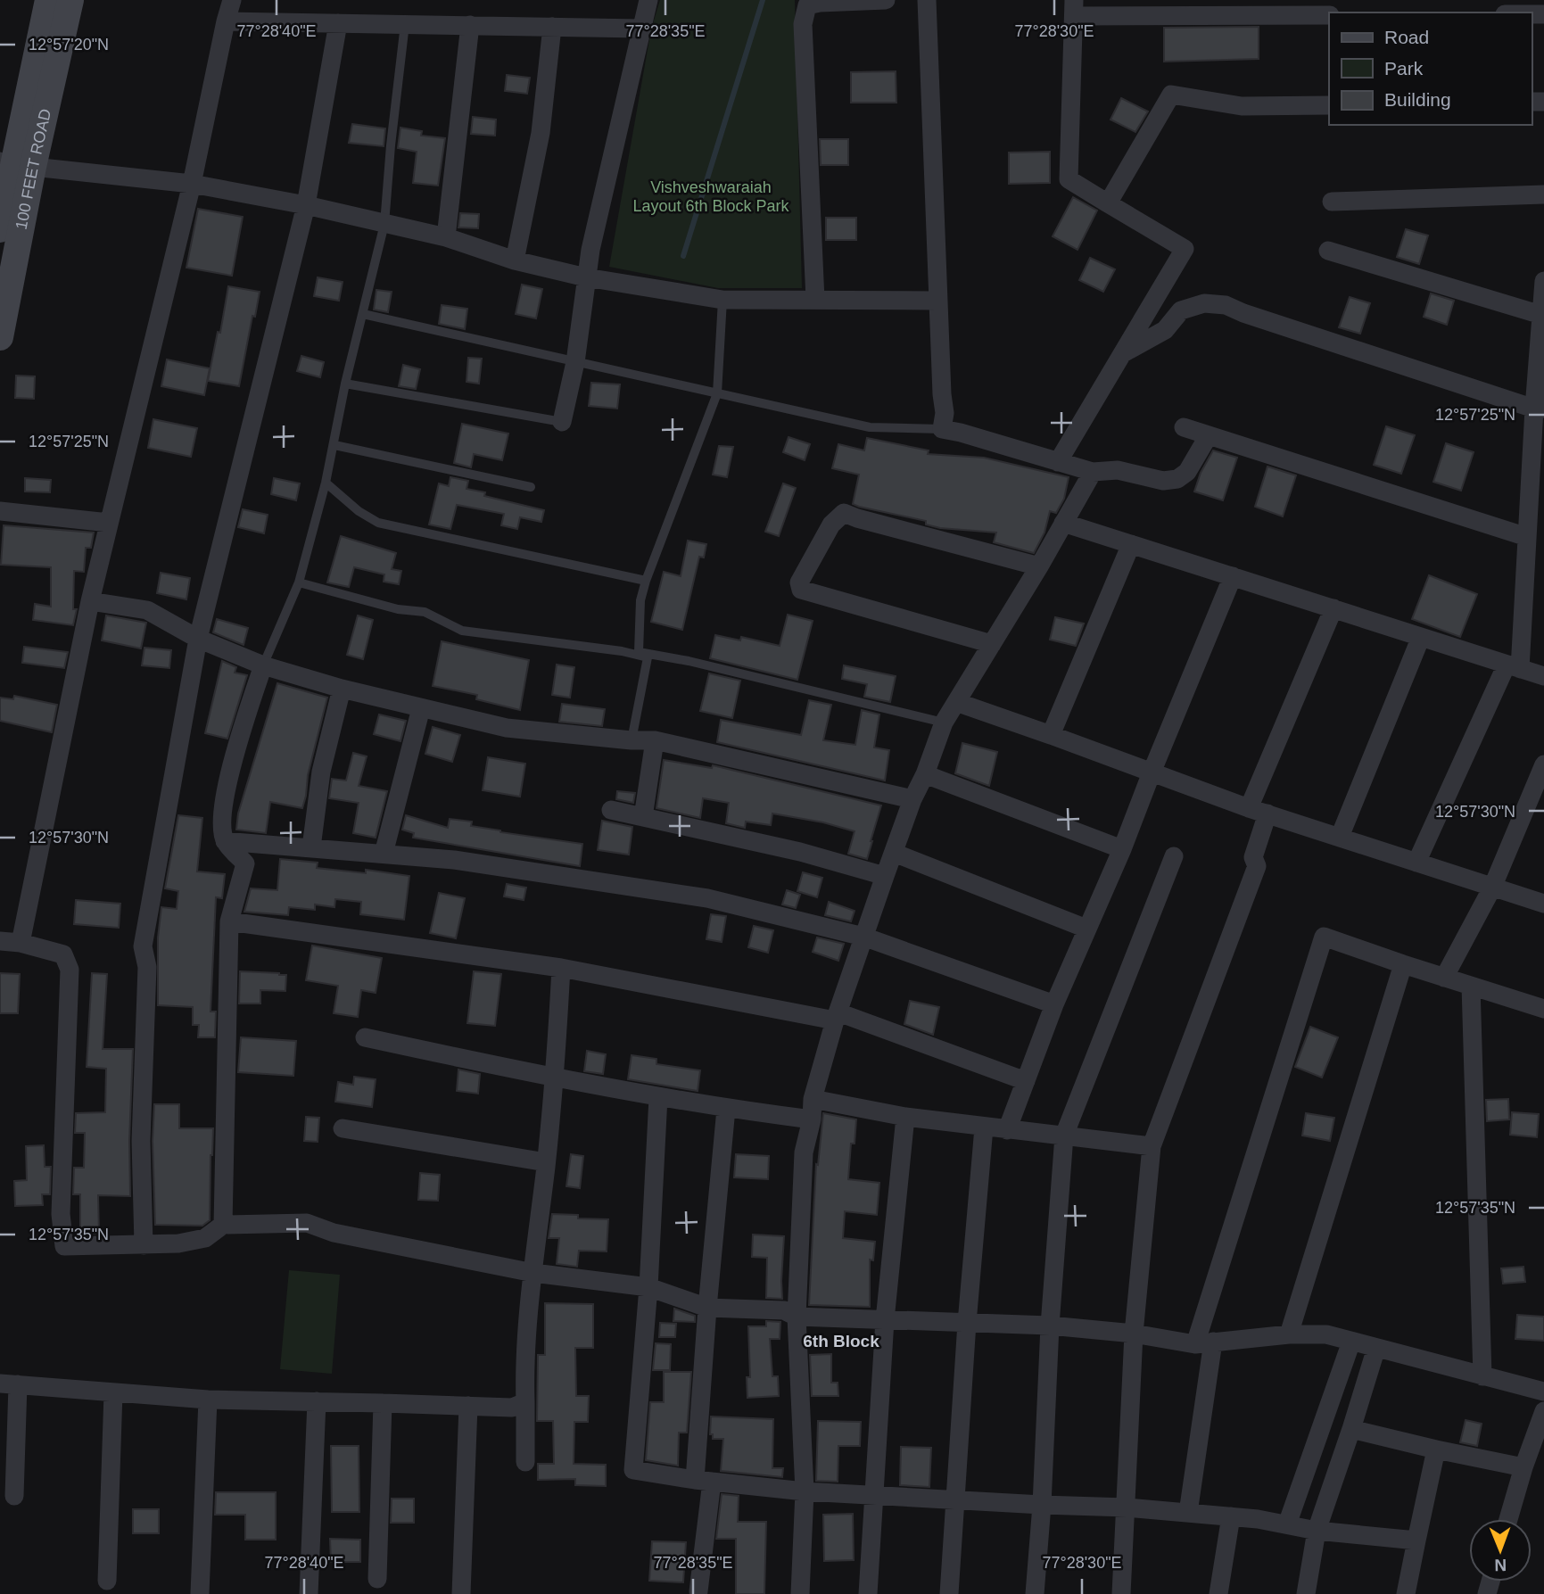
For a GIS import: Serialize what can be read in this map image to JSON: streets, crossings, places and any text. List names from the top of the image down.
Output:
{
  "streets": {
    "main road": ["100 FEET ROAD"]
  },
  "districts": ["6th Block"],
  "parks": ["Vishveshwaraiah Layout 6th Block Park"],
  "legend": ["Road", "Park", "Building"],
  "north": "bottom",
  "coordinates": [
    "77°28'40\"E",
    "77°28'35\"E",
    "77°28'30\"E",
    "12°57'20\"N",
    "12°57'25\"N",
    "12°57'30\"N",
    "12°57'35\"N"
  ]
}
